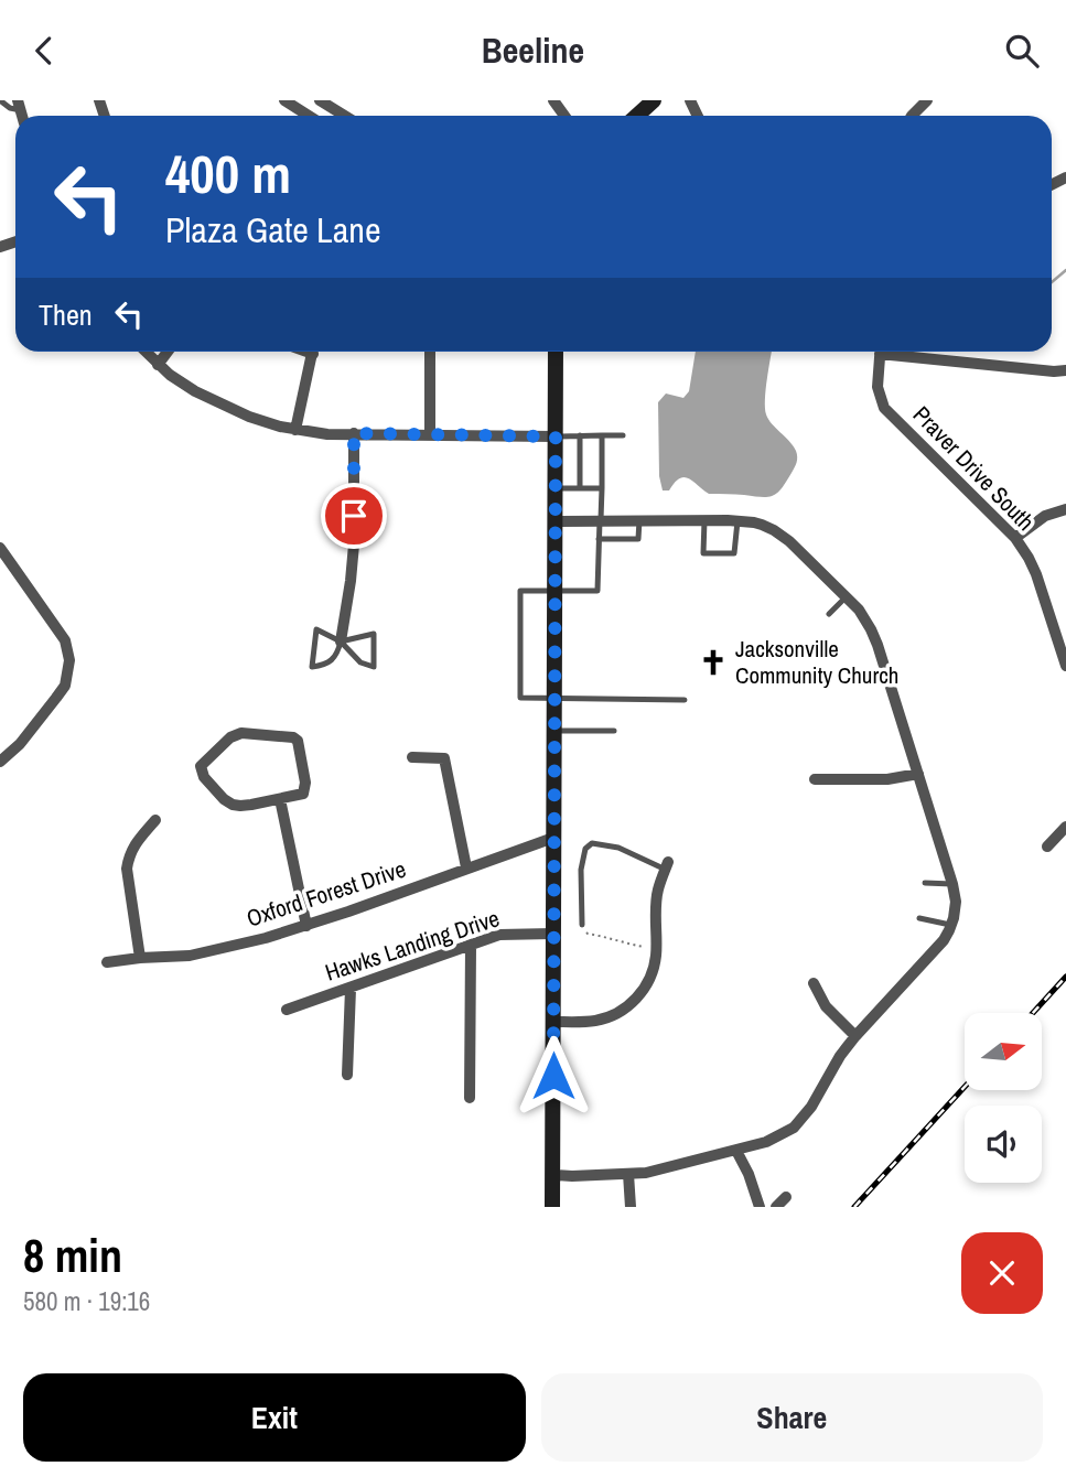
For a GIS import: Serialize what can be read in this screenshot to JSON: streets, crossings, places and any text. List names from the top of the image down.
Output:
{
  "streets": {
    "street": ["Praver Drive South", "Oxford Forest Drive", "Hawks Landing Drive"]
  },
  "places": {
    "church": ["Jacksonville Community Church"]
  },
  "north": "right",
  "page": {
    "header": "Beeline",
    "turn": ["400 m", "Plaza Gate Lane"],
    "then": "Then",
    "heading": ["8 min", "580 m · 19:16"],
    "buttons": ["Exit", "Share"]
  }
}
